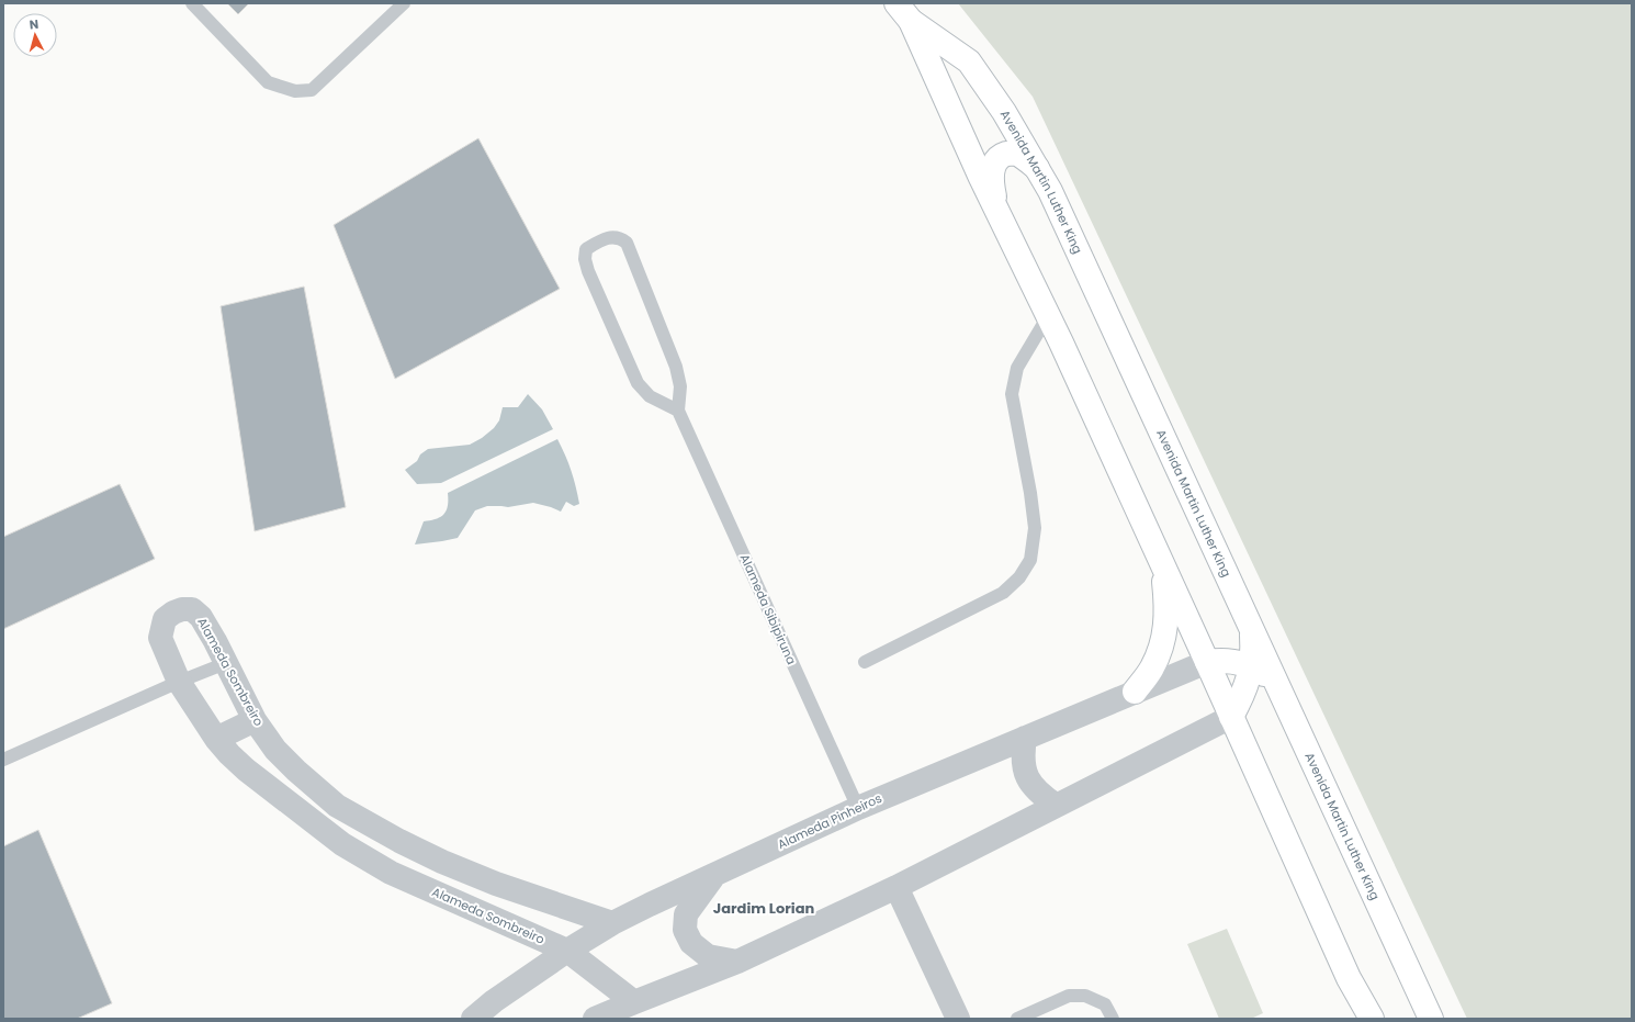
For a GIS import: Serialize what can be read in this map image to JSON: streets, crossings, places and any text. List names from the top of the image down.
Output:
{
  "streets": {
    "main road": ["Avenida Martin Luther King"],
    "street": ["Alameda Sombreiro", "Alameda Pinheiros"],
    "lane": ["Alameda Sibipiruna"]
  },
  "crossings": [
    ["Avenida Martin Luther King", "Alameda Pinheiros"],
    ["Alameda Sibipiruna", "Alameda Pinheiros"],
    ["Alameda Sombreiro", "Alameda Pinheiros"]
  ],
  "districts": ["Jardim Lorian"],
  "north": "top"
}
